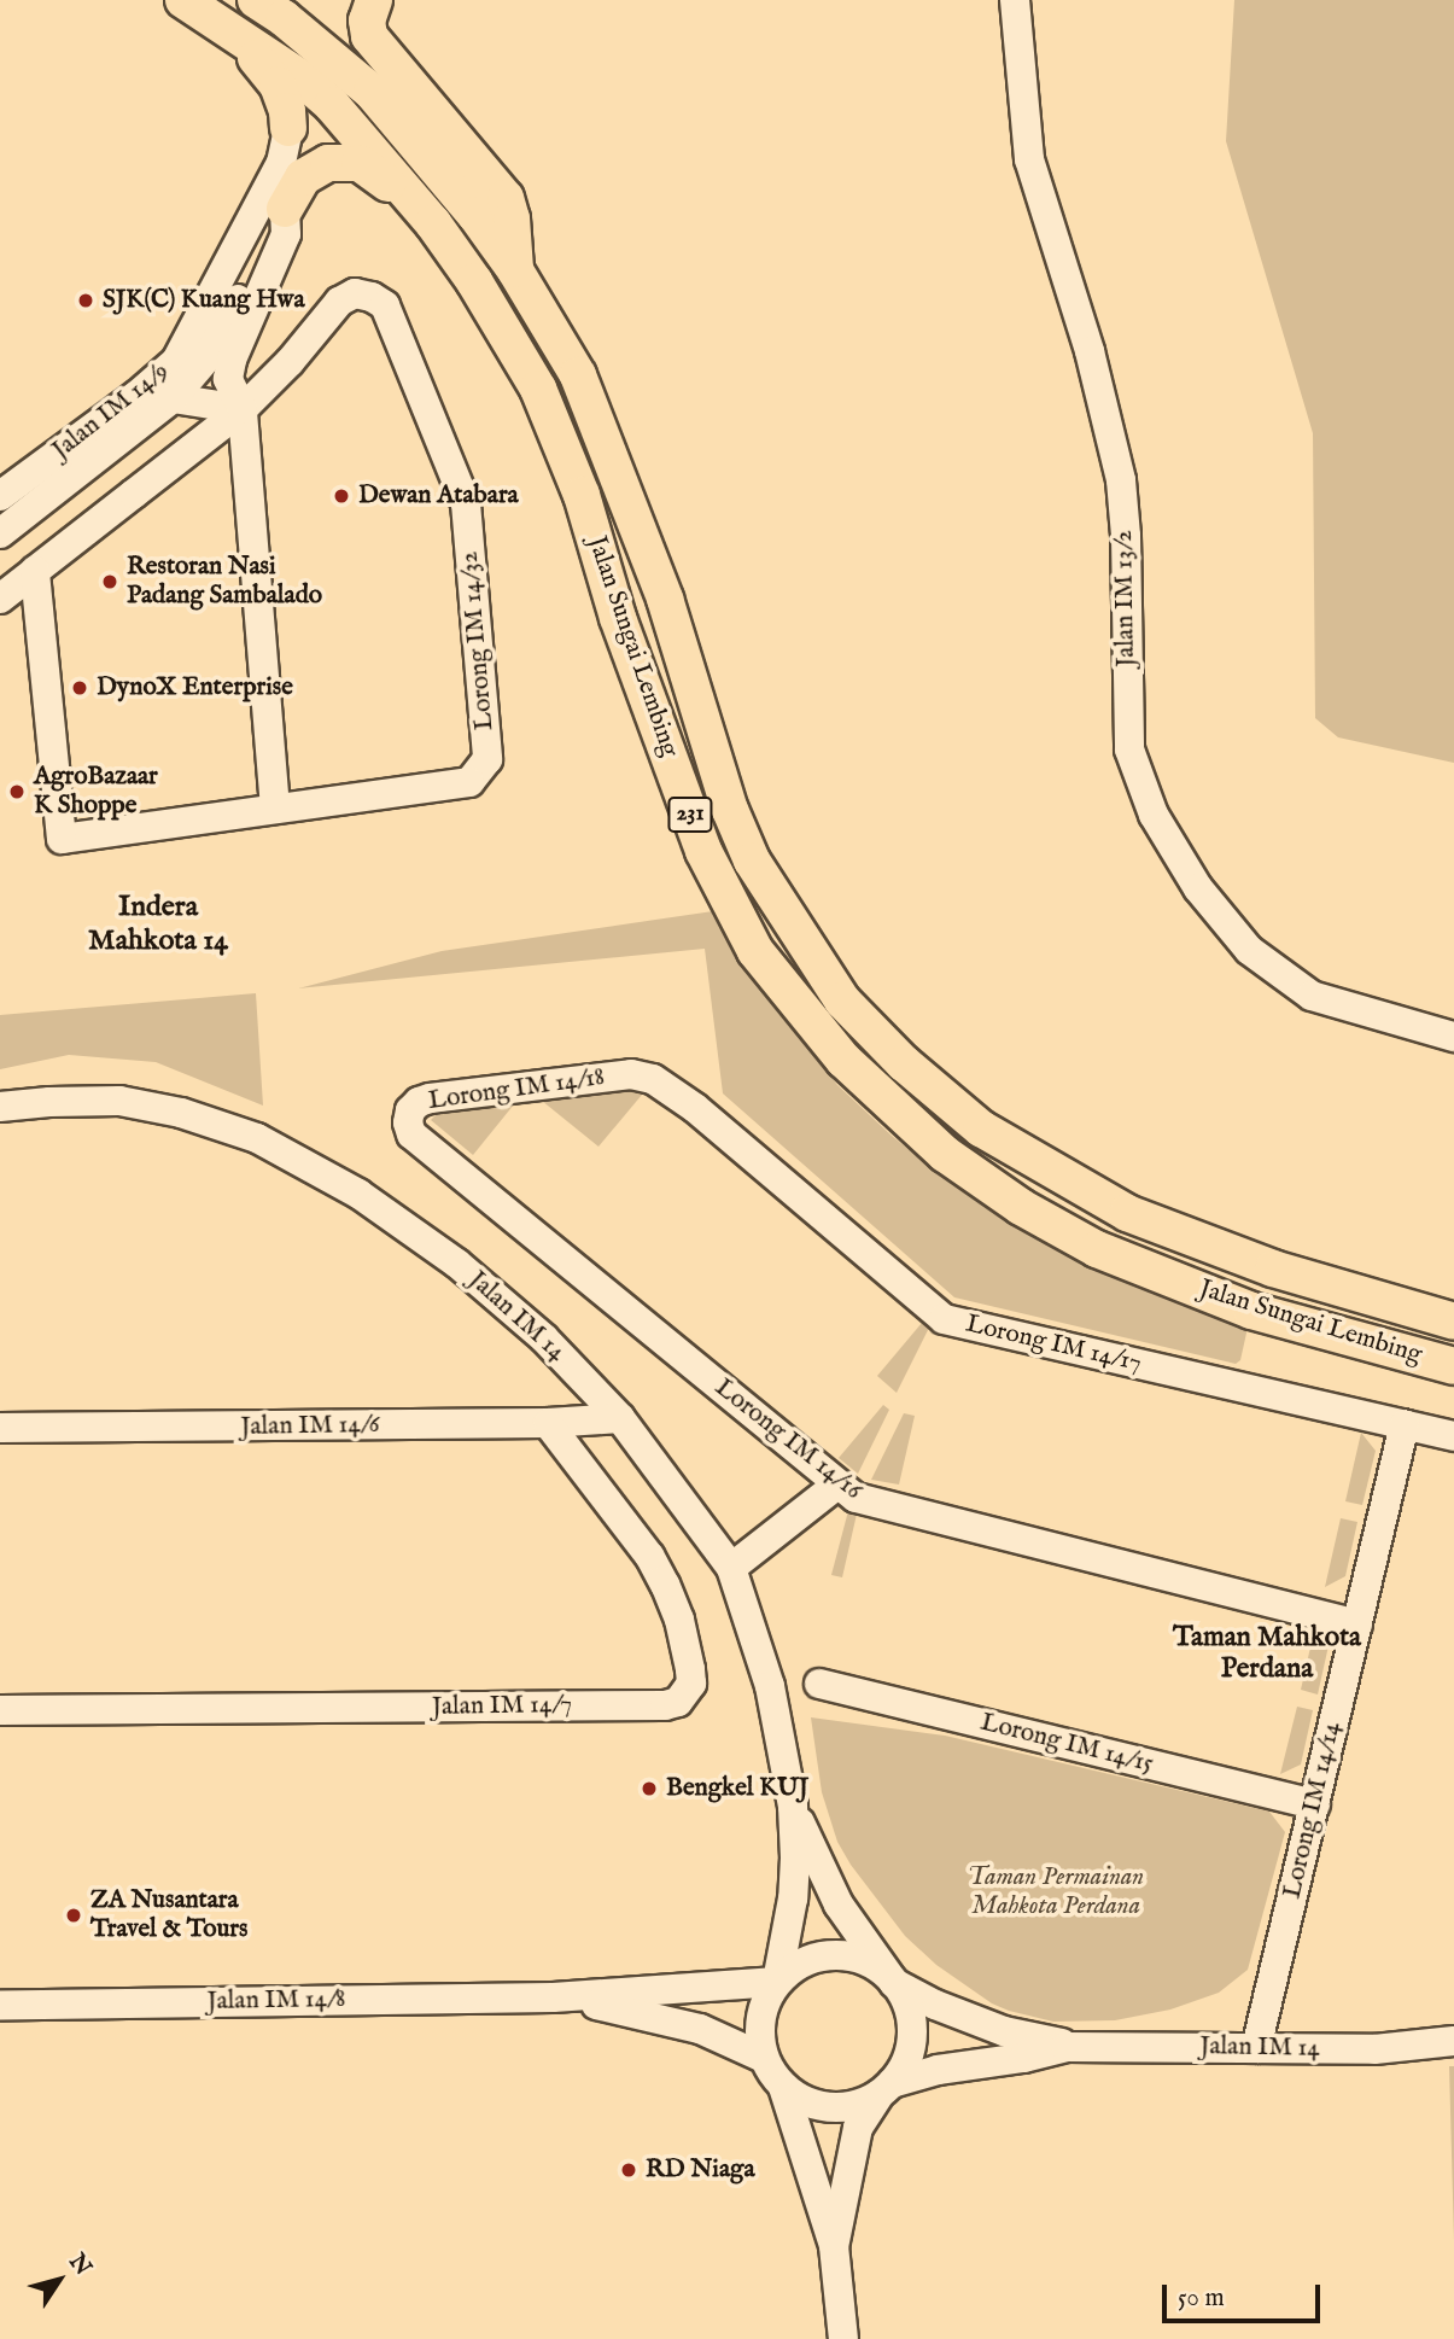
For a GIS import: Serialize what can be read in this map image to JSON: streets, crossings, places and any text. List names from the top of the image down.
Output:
{
  "streets": {
    "main road": ["Jalan Sungai Lembing", "231"],
    "street": [
      "Jalan IM 14/9",
      "Jalan IM 13/2",
      "Lorong IM 14/32",
      "Lorong IM 14/18",
      "Jalan IM 14",
      "Lorong IM 14/17",
      "Jalan IM 14/6",
      "Lorong IM 14/16",
      "Jalan IM 14/7",
      "Lorong IM 14/15",
      "Lorong IM 14/14",
      "Jalan IM 14/8"
    ]
  },
  "crossings": [
    ["Lorong IM 14/18", "Lorong IM 14/17"],
    ["Lorong IM 14/18", "Lorong IM 14/16"],
    ["Jalan IM 14", "Jalan IM 14/6"],
    ["Jalan IM 14", "Lorong IM 14/14"],
    ["Lorong IM 14/17", "Lorong IM 14/14"],
    ["Jalan IM 14/6", "Jalan IM 14/7"],
    ["Lorong IM 14/16", "Lorong IM 14/14"],
    ["Lorong IM 14/15", "Lorong IM 14/14"]
  ],
  "districts": ["Indera Mahkota 14", "Taman Mahkota Perdana"],
  "parks": ["Taman Permainan Mahkota Perdana"],
  "places": [
    "SJK(C) Kuang Hwa",
    "Dewan Atabara",
    "Restoran Nasi Padang Sambalado",
    "DynoX Enterprise",
    "AgroBazaar K Shoppe",
    "Bengkel KUJ",
    "ZA Nusantara Travel & Tours",
    "RD Niaga"
  ],
  "scale_bar": "50 m",
  "north": "top right"
}
